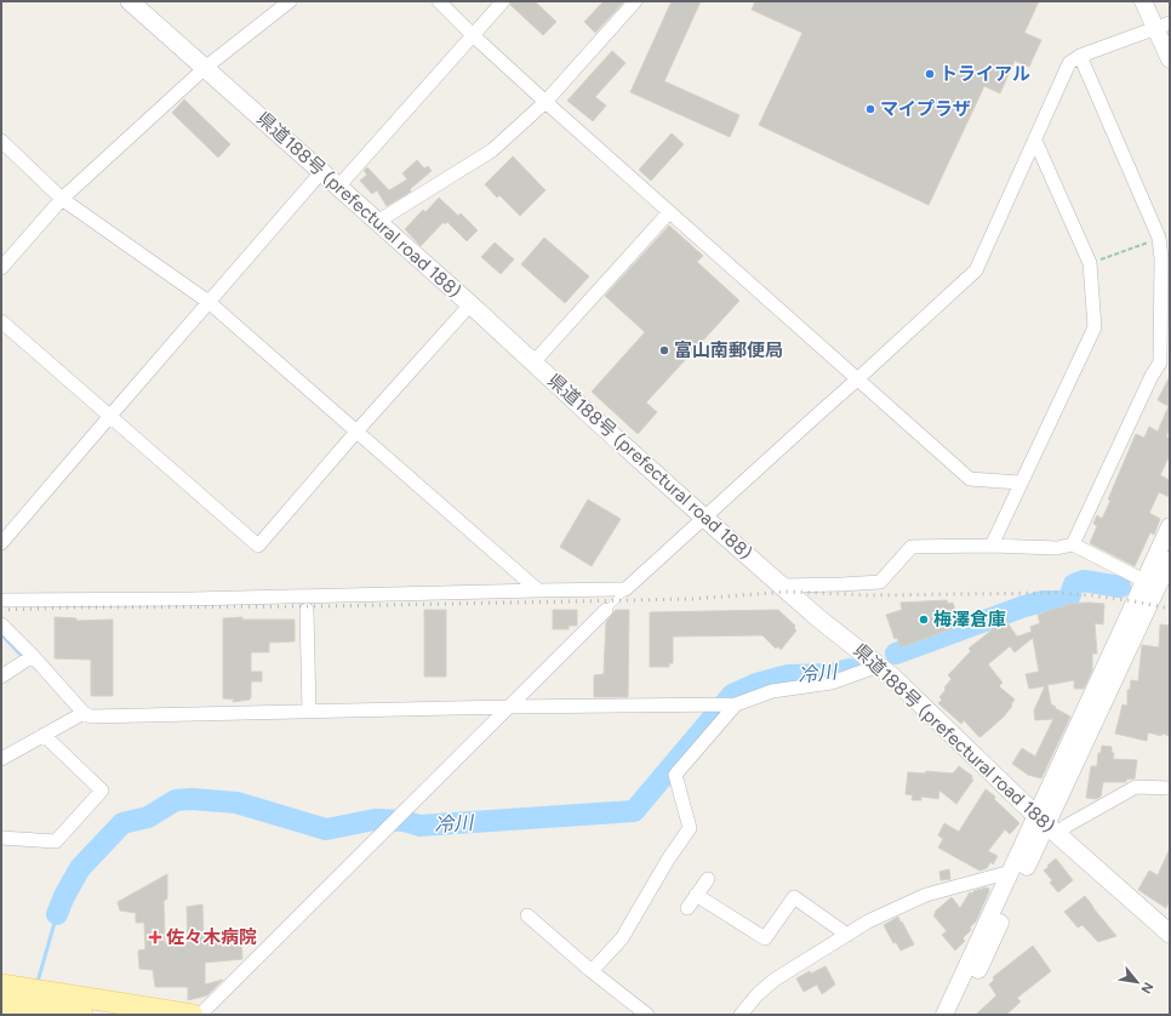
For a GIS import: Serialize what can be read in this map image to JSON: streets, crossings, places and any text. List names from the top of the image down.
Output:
{
  "streets": {
    "main road": ["県道188号 (prefectural road 188)"]
  },
  "water": ["冷川"],
  "places": {
    "other": [
      "トライアル",
      "マイプラザ",
      "富山南郵便局",
      "梅澤倉庫"
    ],
    "health": ["佐々木病院"]
  },
  "north": "bottom right"
}
